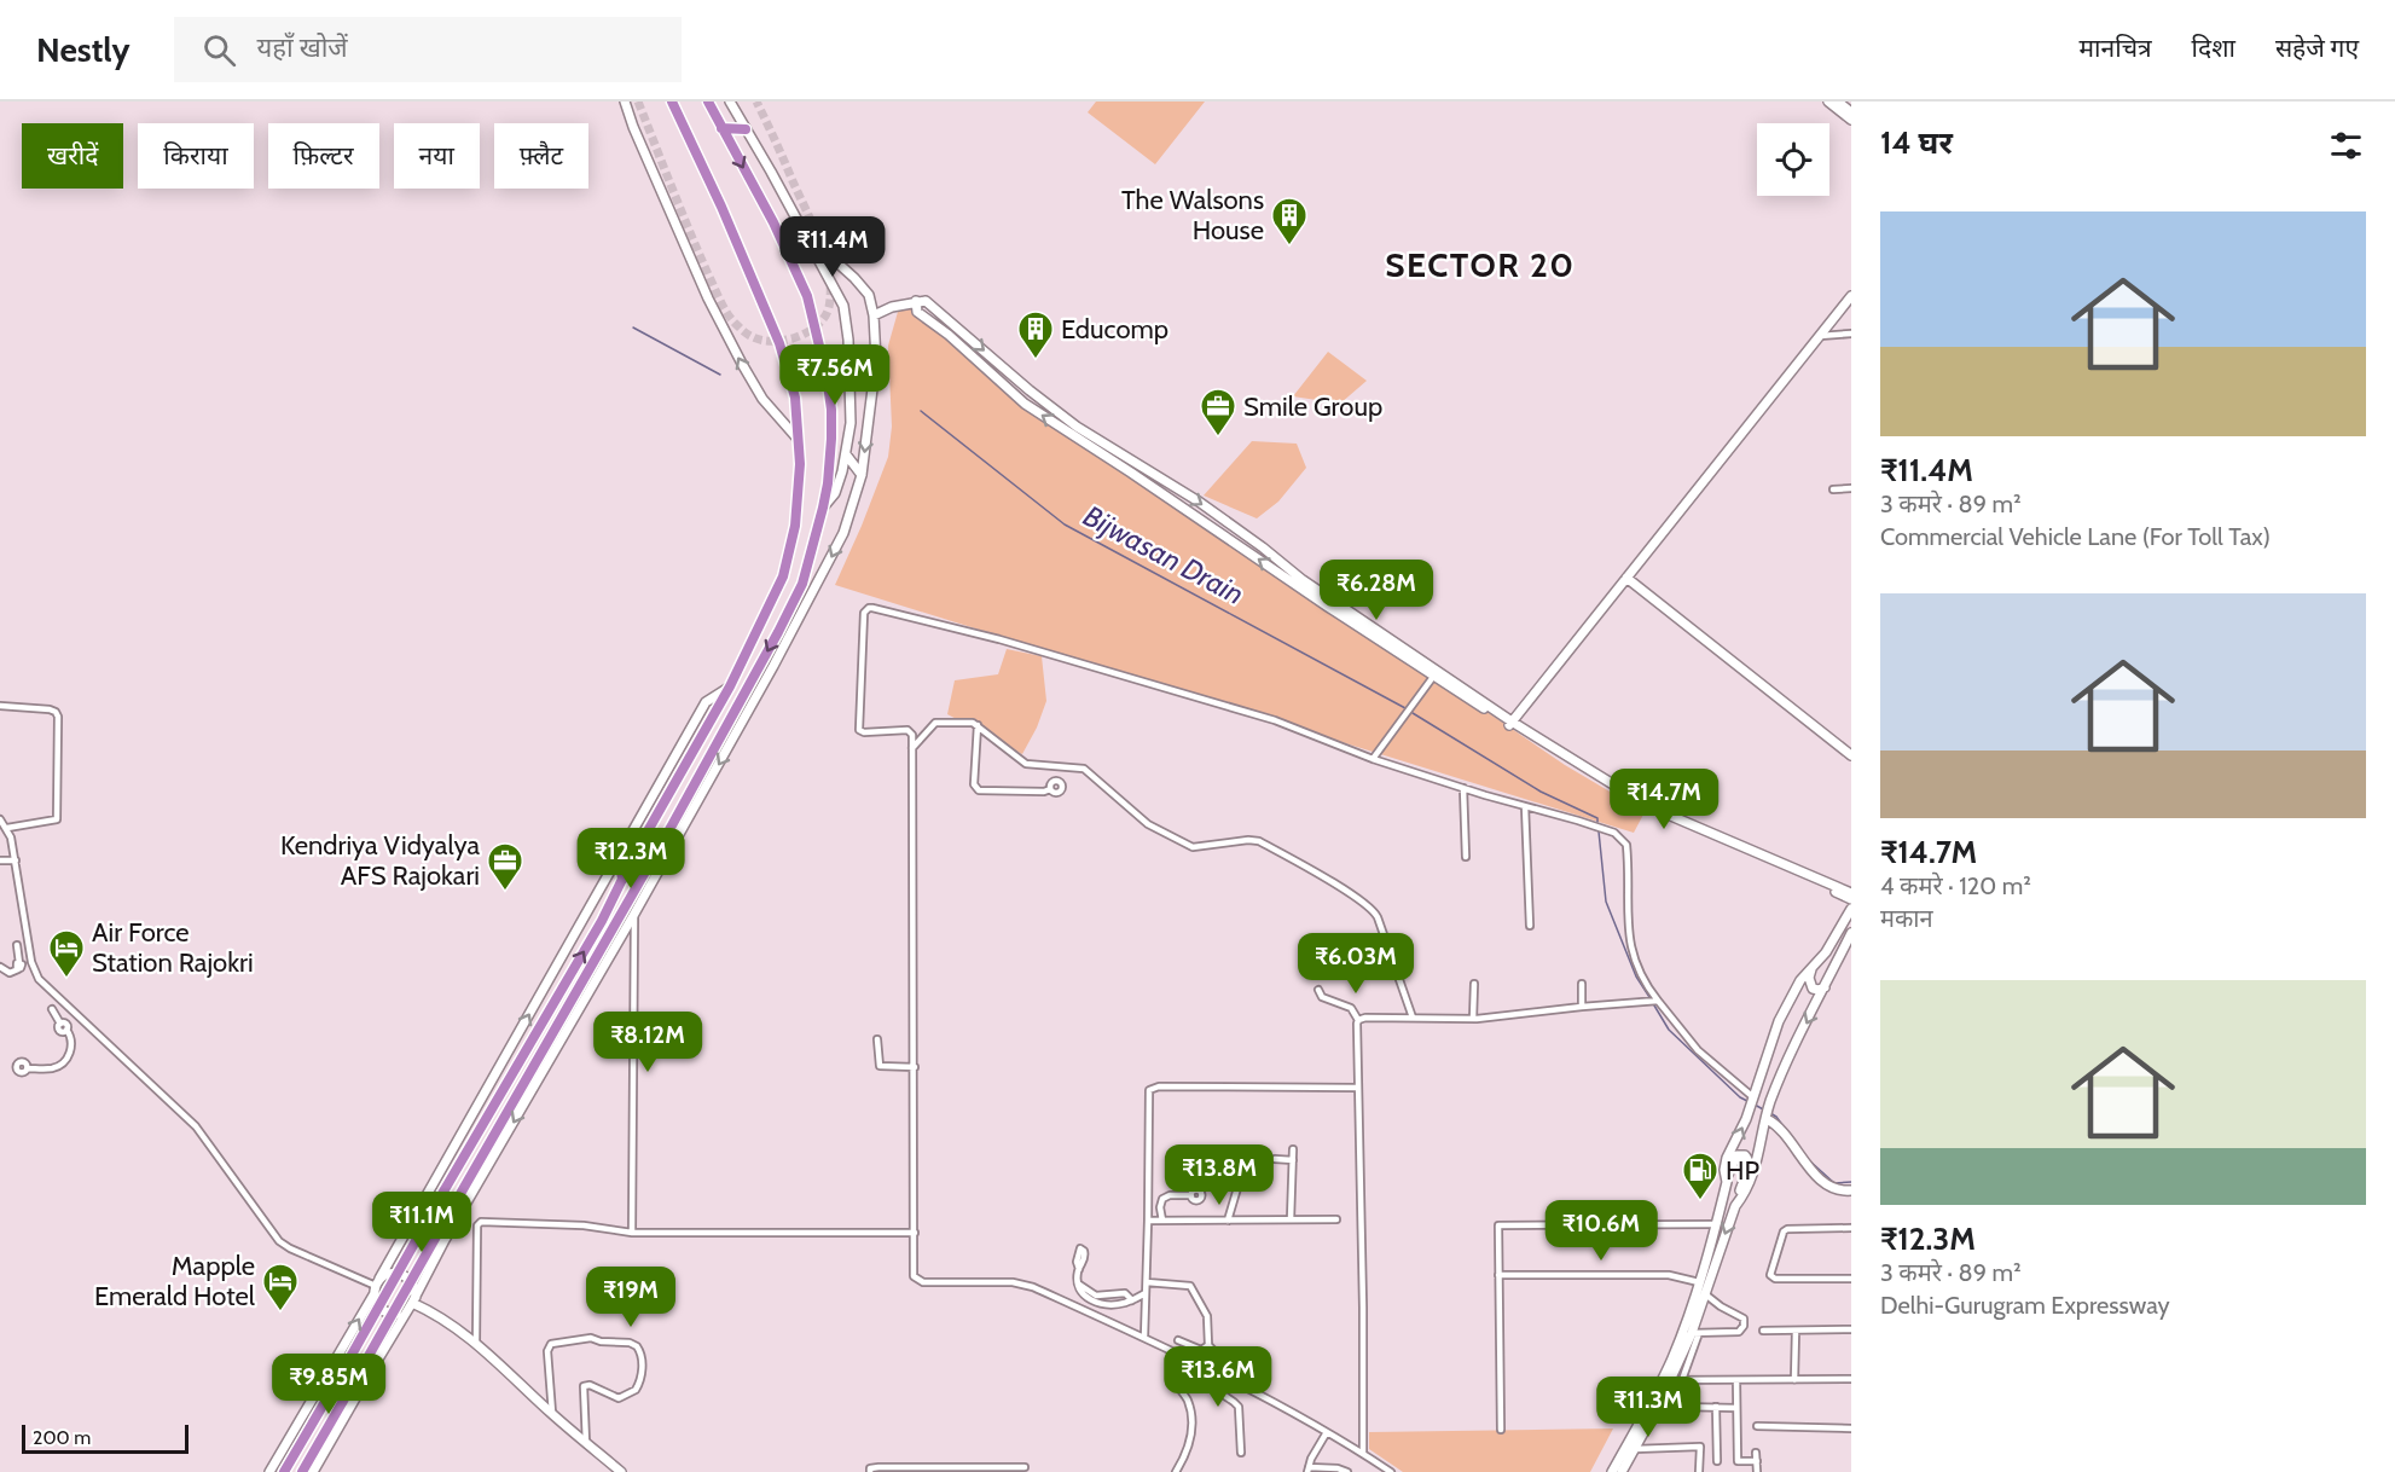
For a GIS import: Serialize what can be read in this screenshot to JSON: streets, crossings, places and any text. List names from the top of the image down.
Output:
{
  "districts": ["SECTOR 20"],
  "water": ["Bijwasan Drain"],
  "places": {
    "building": ["The Walsons House", "Educomp"],
    "office": ["Smile Group", "Kendriya Vidyalya AFS Rajokari"],
    "hotel": ["Air Force Station Rajokri", "Mapple Emerald Hotel"],
    "fuel station": ["HP"]
  },
  "scale_bar": "200 m",
  "page": {
    "header": "Nestly",
    "search": "यहाँ खोजें",
    "nav": ["मानचित्र", "दिशा", "सहेजे गए"],
    "heading": "14 घर",
    "chip": [
      "खरीदें",
      "किराया",
      "फ़िल्टर",
      "नया",
      "फ़्लैट"
    ],
    "list": [
      {
        "name": "₹11.4M",
        "note": "3 कमरे · 89 m² · Commercial Vehicle Lane (For Toll Tax)"
      },
      {
        "name": "₹14.7M",
        "note": "4 कमरे · 120 m² · मकान"
      },
      {
        "name": "₹12.3M",
        "note": "3 कमरे · 89 m² · Delhi-Gurugram Expressway"
      }
    ],
    "price": [
      "₹11.4M",
      "₹7.56M",
      "₹6.28M",
      "₹14.7M",
      "₹12.3M",
      "₹6.03M",
      "₹8.12M",
      "₹13.8M",
      "₹11.1M",
      "₹10.6M",
      "₹19M",
      "₹13.6M",
      "₹9.85M",
      "₹11.3M"
    ],
    "scale": "200 m"
  }
}
